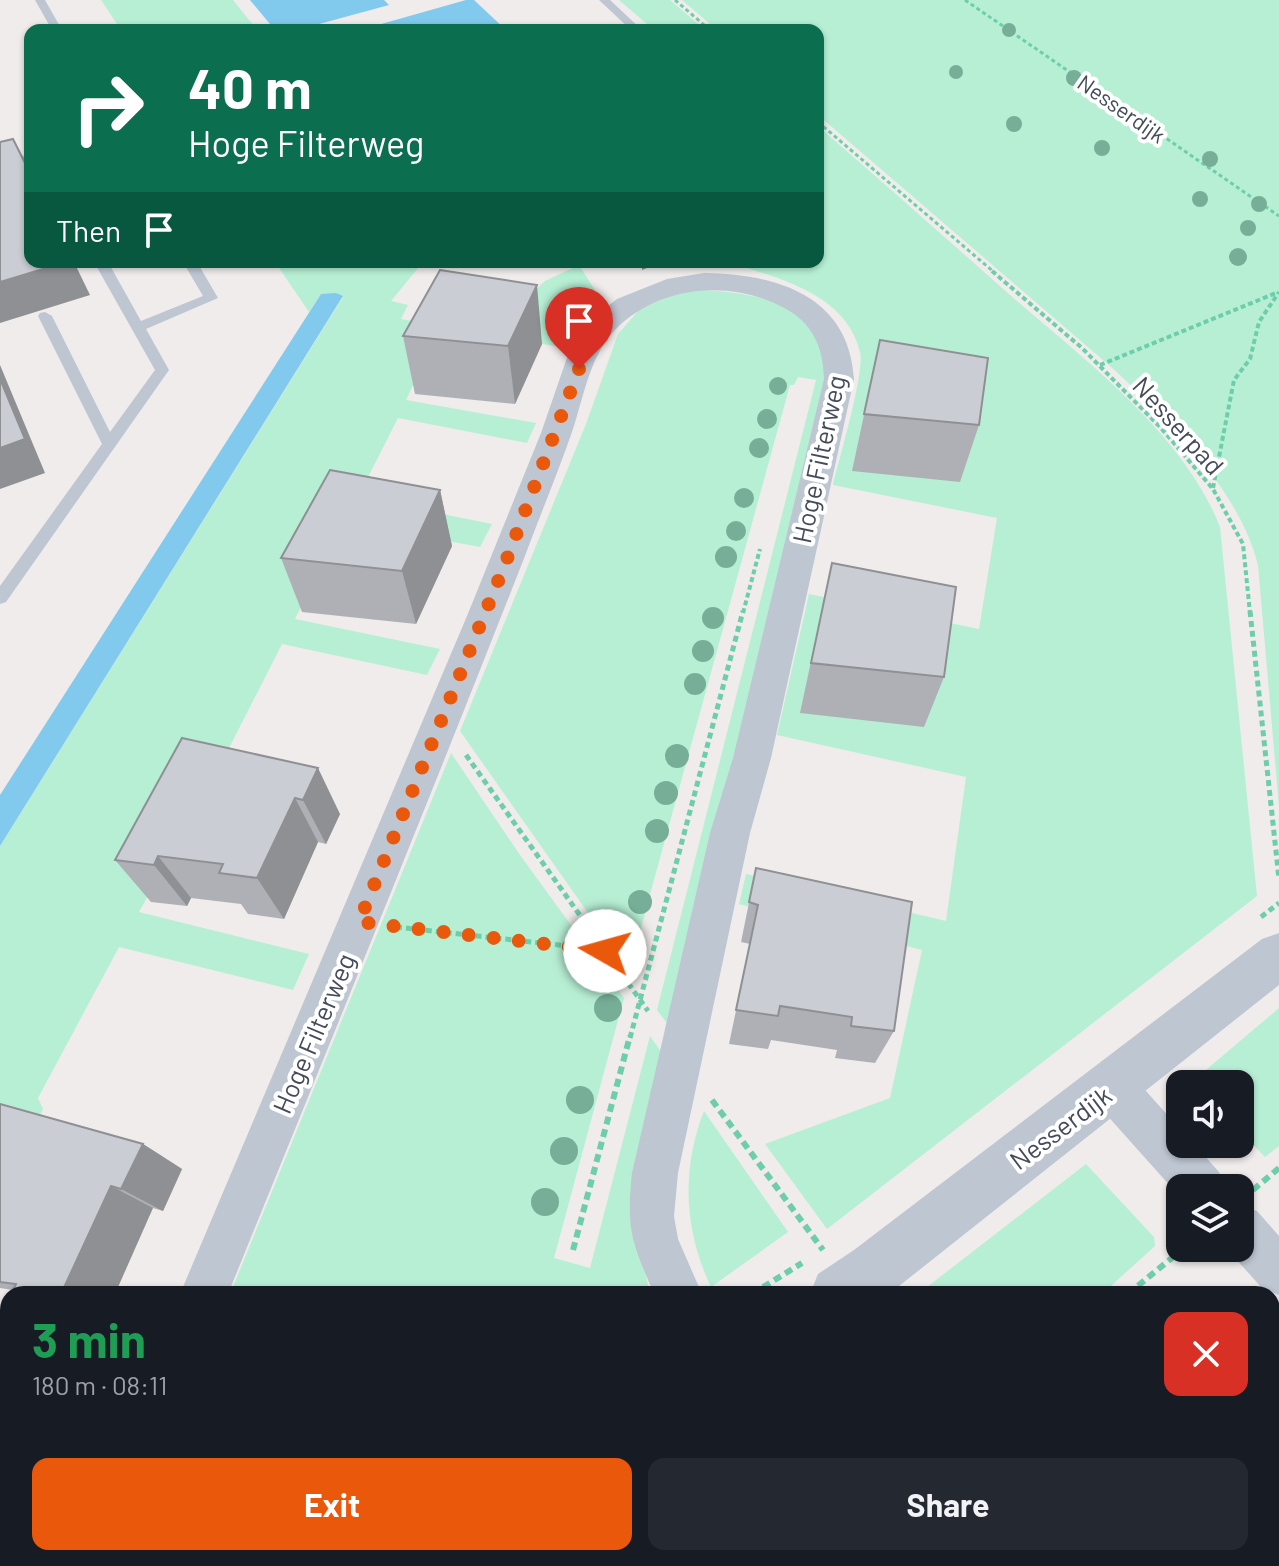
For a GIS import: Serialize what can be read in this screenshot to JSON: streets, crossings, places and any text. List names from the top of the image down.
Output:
{
  "streets": {
    "street": ["Nesserdijk", "Hoge Filterweg"],
    "path": ["Nesserpad"]
  },
  "page": {
    "turn": ["40 m", "Hoge Filterweg"],
    "then": "Then",
    "heading": ["3 min", "180 m · 08:11"],
    "buttons": ["Exit", "Share"]
  }
}
